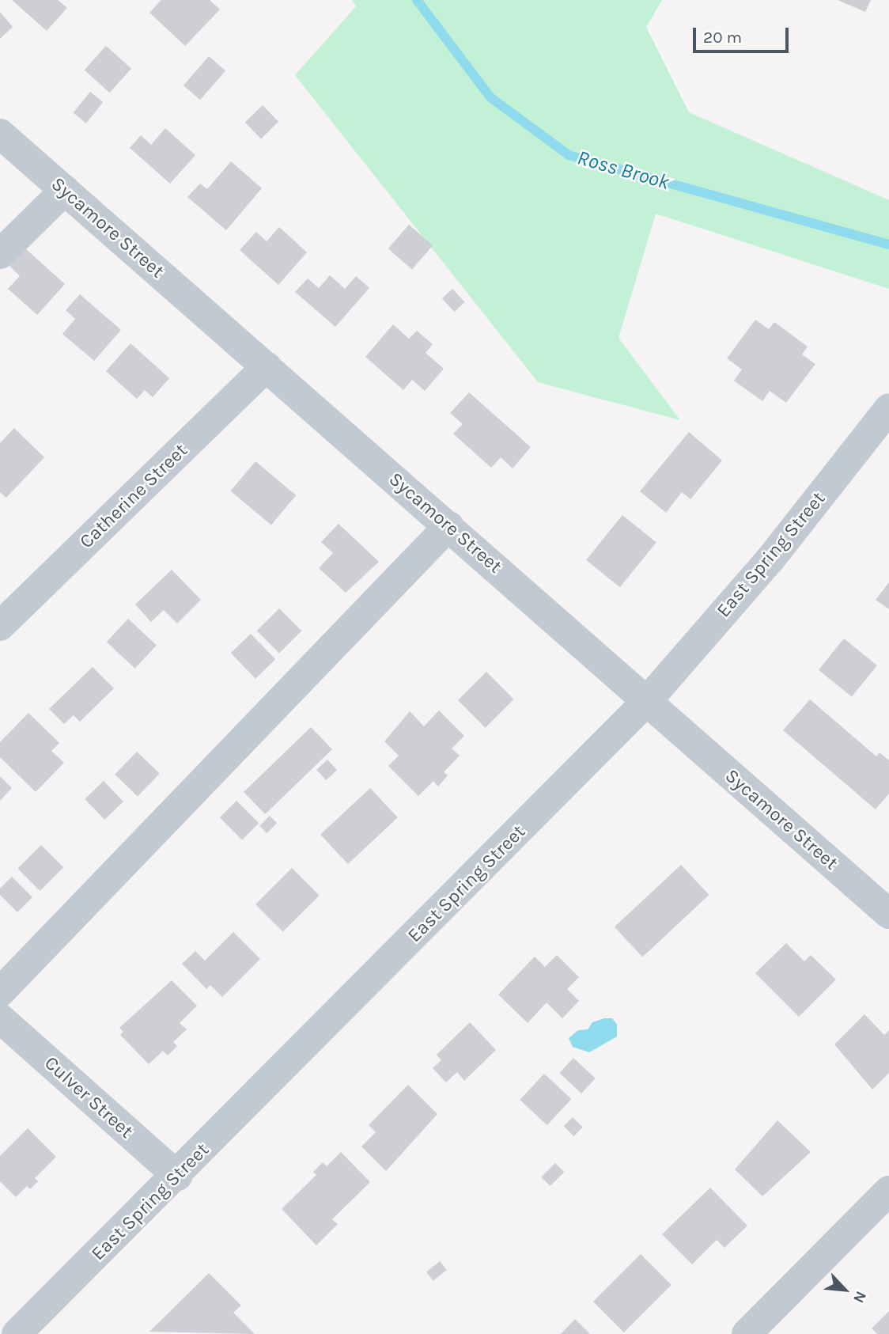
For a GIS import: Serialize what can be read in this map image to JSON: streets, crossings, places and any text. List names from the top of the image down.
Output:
{
  "streets": {
    "street": [
      "Sycamore Street",
      "Catherine Street",
      "East Spring Street",
      "Culver Street"
    ]
  },
  "crossings": [
    ["Sycamore Street", "Catherine Street"],
    ["Sycamore Street", "East Spring Street"],
    ["East Spring Street", "Culver Street"]
  ],
  "water": ["Ross Brook"],
  "scale_bar": "20 m",
  "north": "bottom right"
}
